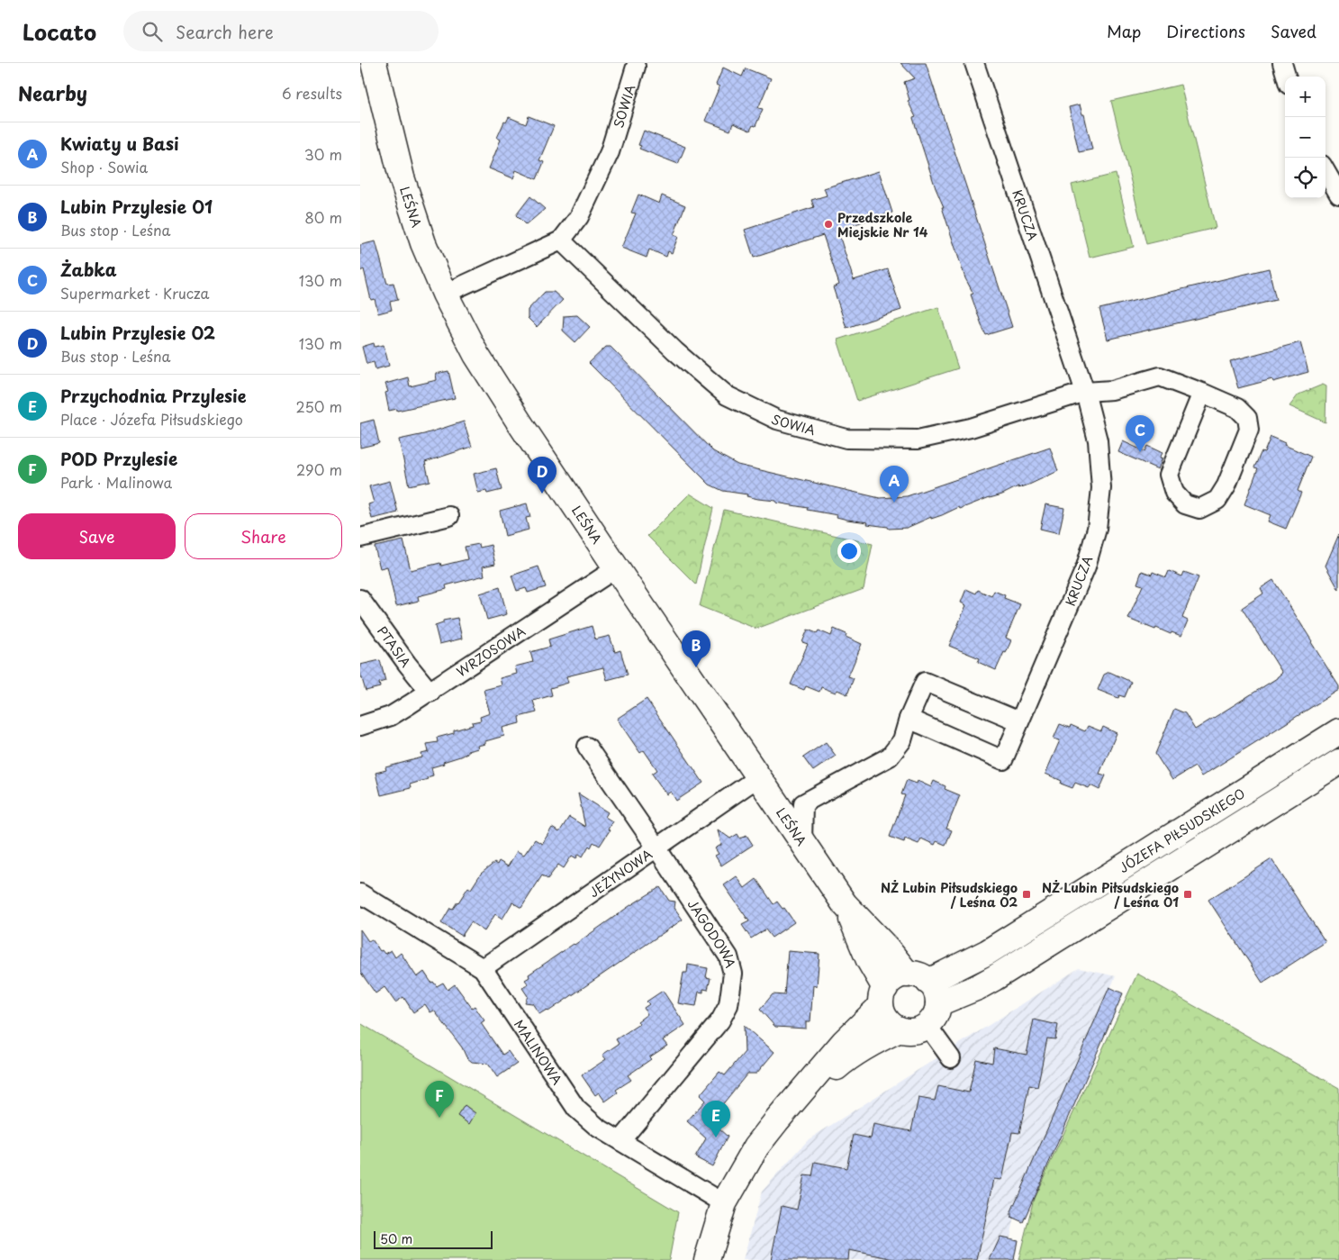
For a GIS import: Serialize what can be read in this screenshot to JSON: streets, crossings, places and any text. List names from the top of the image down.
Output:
{
  "streets": {
    "street": [
      "SOWIA",
      "LEŚNA",
      "KRUCZA",
      "PTASIA",
      "WRZOSOWA",
      "JÓZEFA PIŁSUDSKIEGO",
      "JEŻYNOWA",
      "JAGODOWA",
      "MALINOWA"
    ]
  },
  "crossings": [
    ["SOWIA", "LEŚNA"],
    ["SOWIA", "KRUCZA"],
    ["LEŚNA", "WRZOSOWA"],
    ["LEŚNA", "JÓZEFA PIŁSUDSKIEGO"],
    ["LEŚNA", "JEŻYNOWA"],
    ["PTASIA", "WRZOSOWA"],
    ["JEŻYNOWA", "JAGODOWA"],
    ["JEŻYNOWA", "MALINOWA"],
    ["JAGODOWA", "MALINOWA"]
  ],
  "places": {
    "other": ["Przedszkole Miejskie Nr 14"],
    "transit": ["NŻ Lubin Piłsudskiego / Leśna 02", "NŻ Lubin Piłsudskiego / Leśna 01"]
  },
  "scale_bar": "50 m",
  "page": {
    "header": "Locato",
    "search": "Search here",
    "nav": ["Map", "Directions", "Saved"],
    "heading": ["Nearby", "6 results"],
    "map_buttons": ["+", "−"],
    "list": [
      {
        "mark": "A",
        "name": "Kwiaty u Basi",
        "note": "Shop · Sowia",
        "value": "30 m"
      },
      {
        "mark": "B",
        "name": "Lubin Przylesie 01",
        "note": "Bus stop · Leśna",
        "value": "80 m"
      },
      {
        "mark": "C",
        "name": "Żabka",
        "note": "Supermarket · Krucza",
        "value": "130 m"
      },
      {
        "mark": "D",
        "name": "Lubin Przylesie 02",
        "note": "Bus stop · Leśna",
        "value": "130 m"
      },
      {
        "mark": "E",
        "name": "Przychodnia Przylesie",
        "note": "Place · Józefa Piłsudskiego",
        "value": "250 m"
      },
      {
        "mark": "F",
        "name": "POD Przylesie",
        "note": "Park · Malinowa",
        "value": "290 m"
      }
    ],
    "pins": [
      "C",
      "D",
      "A",
      "B",
      "F",
      "E"
    ],
    "buttons": ["Save", "Share"],
    "scale": "50 m"
  }
}
